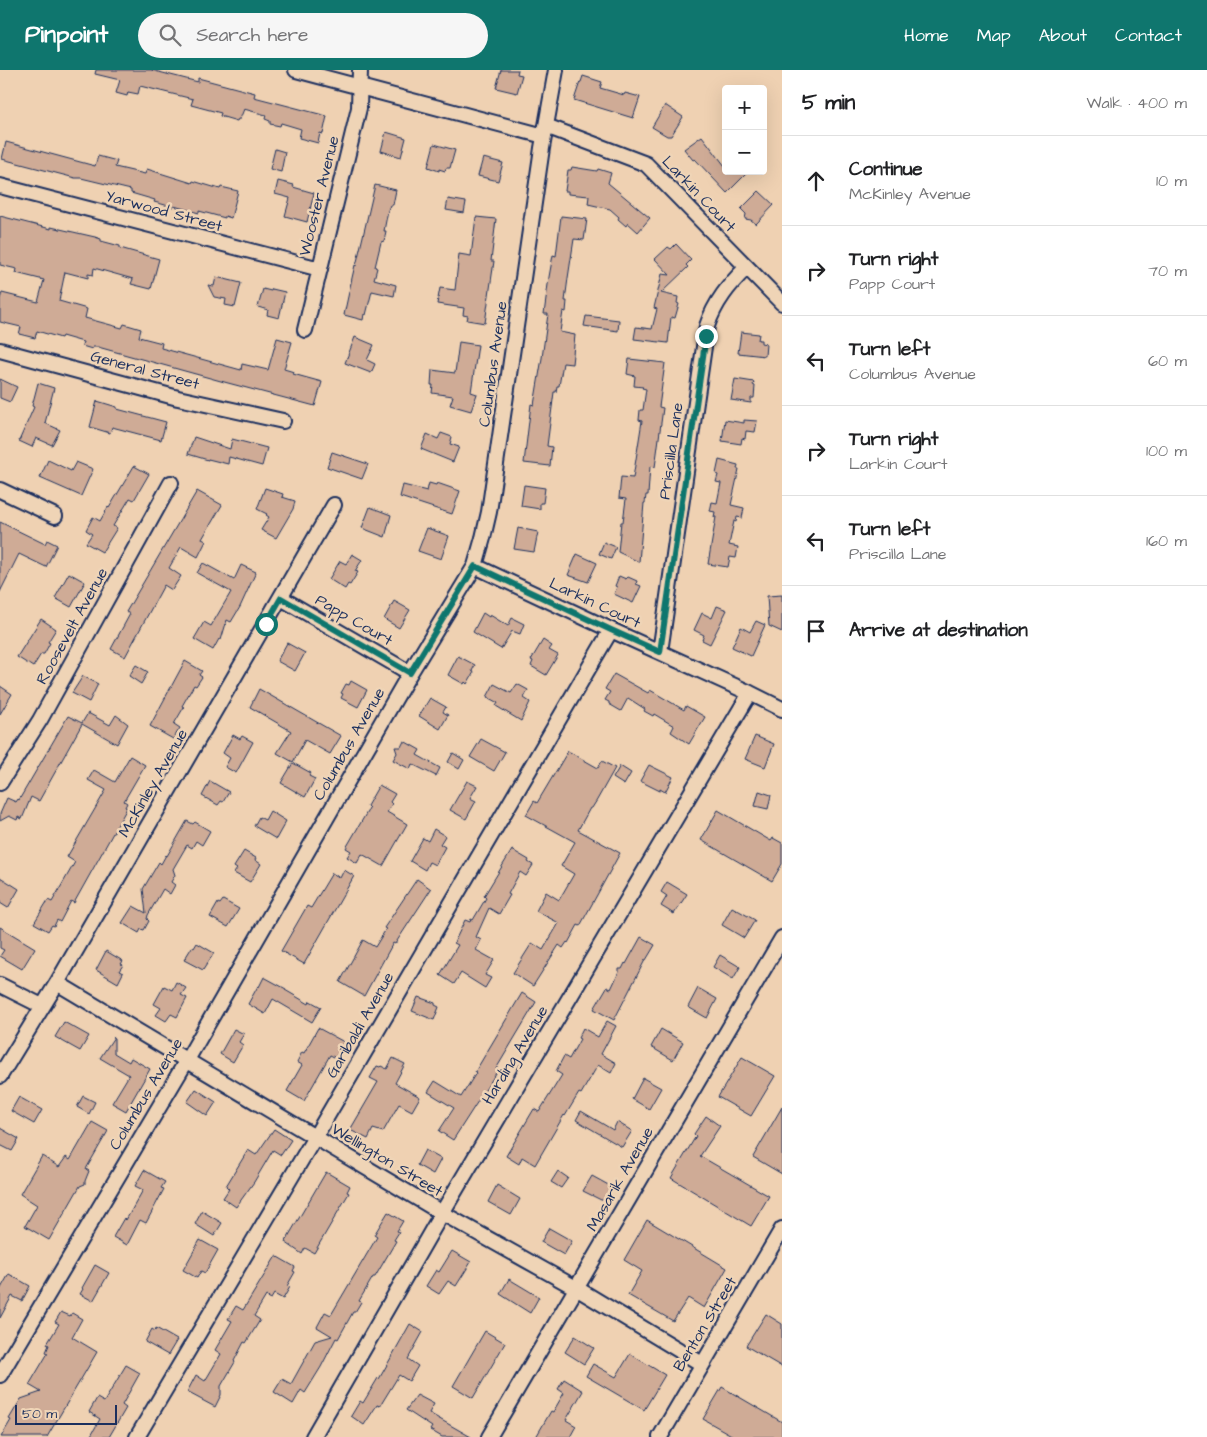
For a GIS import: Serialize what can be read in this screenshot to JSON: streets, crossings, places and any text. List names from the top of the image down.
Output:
{
  "streets": {
    "street": [
      "Larkin Court",
      "Wooster Avenue",
      "Yarwood Street",
      "Columbus Avenue",
      "General Street",
      "Priscilla Lane",
      "Papp Court",
      "Roosevelt Avenue",
      "McKinley Avenue",
      "Garibaldi Avenue",
      "Harding Avenue",
      "Wellington Street",
      "Masarik Avenue",
      "Benton Street"
    ]
  },
  "crossings": [
    ["Larkin Court", "Wooster Avenue"],
    ["Larkin Court", "Columbus Avenue"],
    ["Larkin Court", "Priscilla Lane"],
    ["Larkin Court", "Garibaldi Avenue"],
    ["Larkin Court", "Harding Avenue"],
    ["Wooster Avenue", "Yarwood Street"],
    ["Columbus Avenue", "Papp Court"],
    ["Columbus Avenue", "Wellington Street"],
    ["Papp Court", "McKinley Avenue"],
    ["McKinley Avenue", "Wellington Street"],
    ["Garibaldi Avenue", "Wellington Street"],
    ["Harding Avenue", "Wellington Street"],
    ["Wellington Street", "Masarik Avenue"],
    ["Wellington Street", "Benton Street"]
  ],
  "scale_bar": "50 m",
  "page": {
    "header": "Pinpoint",
    "search": "Search here",
    "nav": [
      "Home",
      "Map",
      "About",
      "Contact"
    ],
    "heading": ["5 min", "Walk · 400 m"],
    "map_buttons": ["+", "−"],
    "list": [
      ["Continue", "McKinley Avenue", "10 m"],
      ["Turn right", "Papp Court", "70 m"],
      ["Turn left", "Columbus Avenue", "60 m"],
      ["Turn right", "Larkin Court", "100 m"],
      ["Turn left", "Priscilla Lane", "160 m"],
      "Arrive at destination"
    ],
    "scale": "50 m"
  }
}
